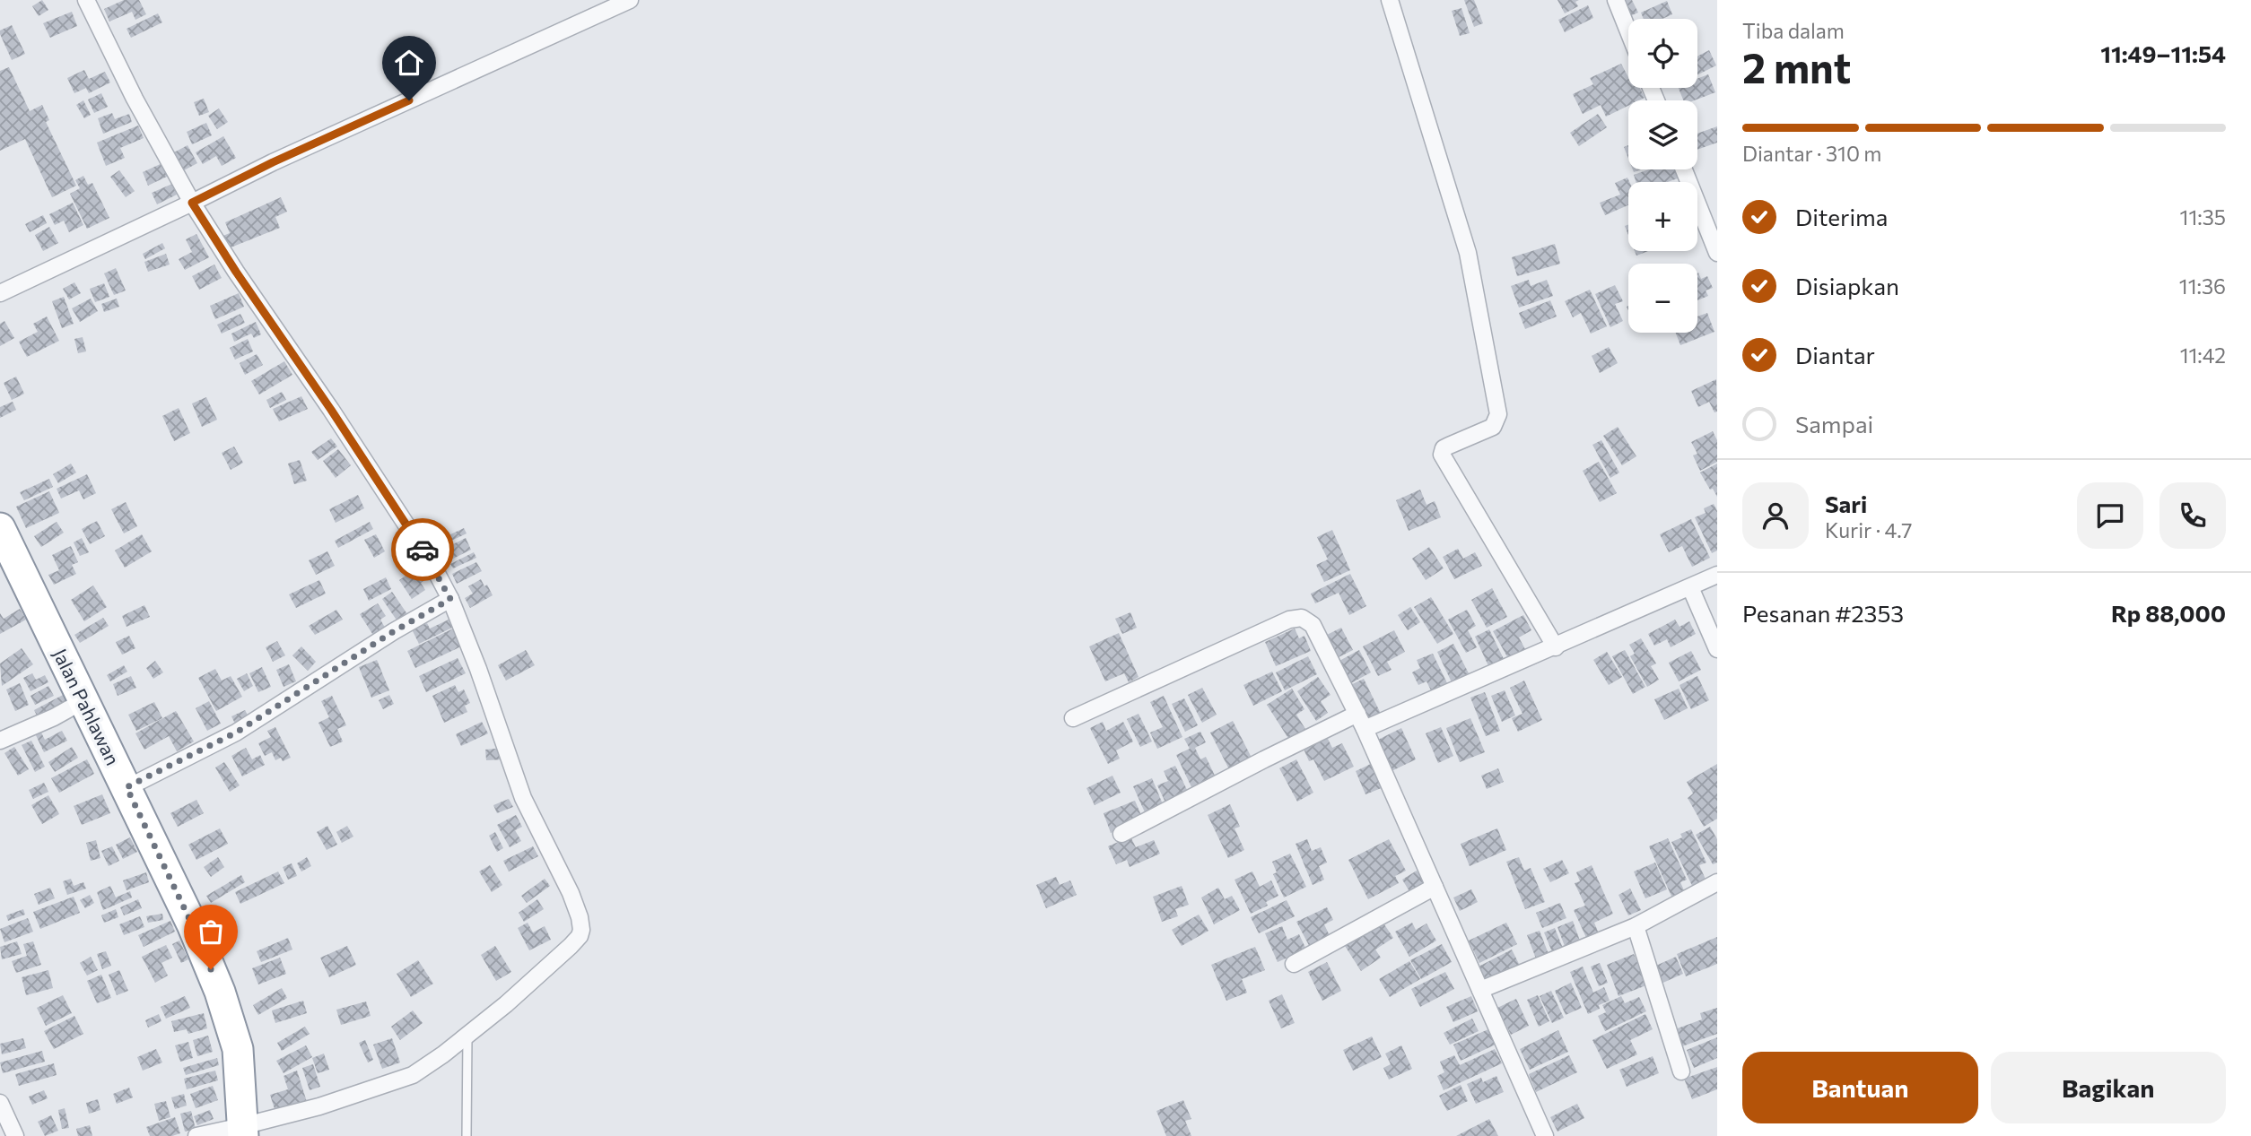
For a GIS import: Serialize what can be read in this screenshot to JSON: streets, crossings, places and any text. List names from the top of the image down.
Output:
{
  "streets": {
    "highway": ["Jalan Pahlawan"]
  },
  "page": {
    "heading": ["2 mnt", "Tiba dalam", "11:49–11:54"],
    "panel": [
      "Sari",
      "Kurir · 4.7",
      "Pesanan #2353",
      "Rp 88,000"
    ],
    "map_buttons": ["+", "−"],
    "bar": "Diantar · 310 m",
    "list": [
      ["Diterima", "11:35"],
      ["Disiapkan", "11:36"],
      ["Diantar", "11:42"],
      "Sampai"
    ],
    "buttons": ["Bantuan", "Bagikan"]
  }
}
